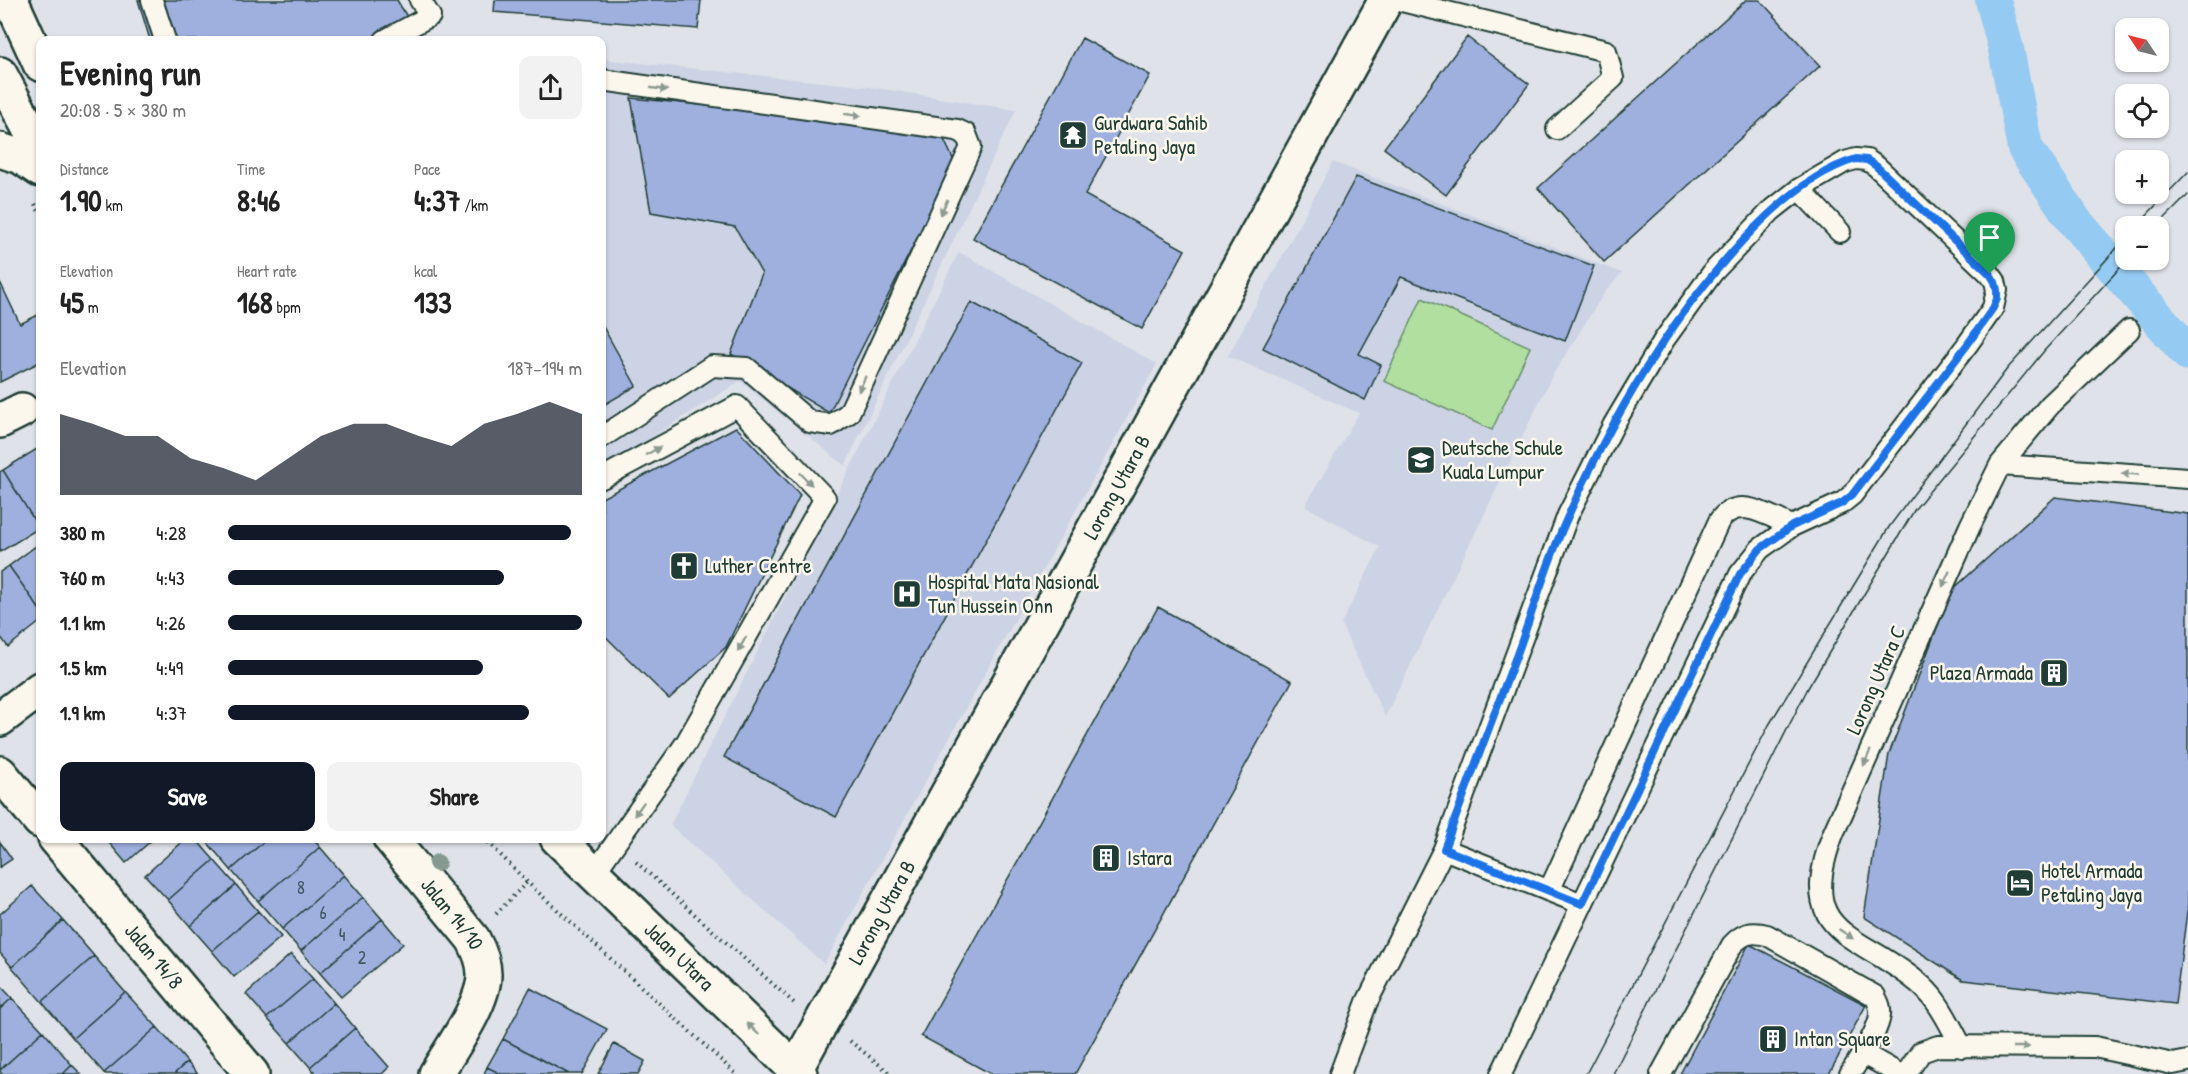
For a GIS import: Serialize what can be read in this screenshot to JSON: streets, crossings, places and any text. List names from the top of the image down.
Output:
{
  "streets": {
    "street": [
      "Lorong Utara B",
      "Jalan 14/10",
      "Jalan 14/8",
      "Jalan Utara"
    ],
    "lane": ["Lorong Utara C"]
  },
  "crossings": [
    ["Lorong Utara B", "Jalan Utara"]
  ],
  "one_way": ["Lorong Utara C", "Jalan Utara"],
  "places": {
    "temple": ["Gurdwara Sahib Petaling Jaya"],
    "school or university": ["Deutsche Schule Kuala Lumpur"],
    "church": ["Luther Centre"],
    "hospital": ["Hospital Mata Nasional Tun Hussein Onn"],
    "building": ["Plaza Armada", "Istara", "Intan Square"],
    "hotel": ["Hotel Armada Petaling Jaya"]
  },
  "house_numbers": [
    "8",
    "6",
    "4",
    "2"
  ],
  "north": "top left",
  "page": {
    "map_buttons": ["+", "−"],
    "heading": ["Evening run", "20:08 · 5 × 380 m"],
    "stats": [
      ["Distance", "1.90 km"],
      ["Time", "8:46"],
      ["Pace", "4:37 /km"],
      ["Elevation", "45 m"],
      ["Heart rate", "168 bpm"],
      ["kcal", "133"]
    ],
    "chart": ["Elevation", "187–194 m"],
    "list": [
      {
        "name": "380 m",
        "note": "4:28"
      },
      {
        "name": "760 m",
        "note": "4:43"
      },
      {
        "name": "1.1 km",
        "note": "4:26"
      },
      {
        "name": "1.5 km",
        "note": "4:49"
      },
      {
        "name": "1.9 km",
        "note": "4:37"
      }
    ],
    "buttons": ["Save", "Share"]
  }
}
